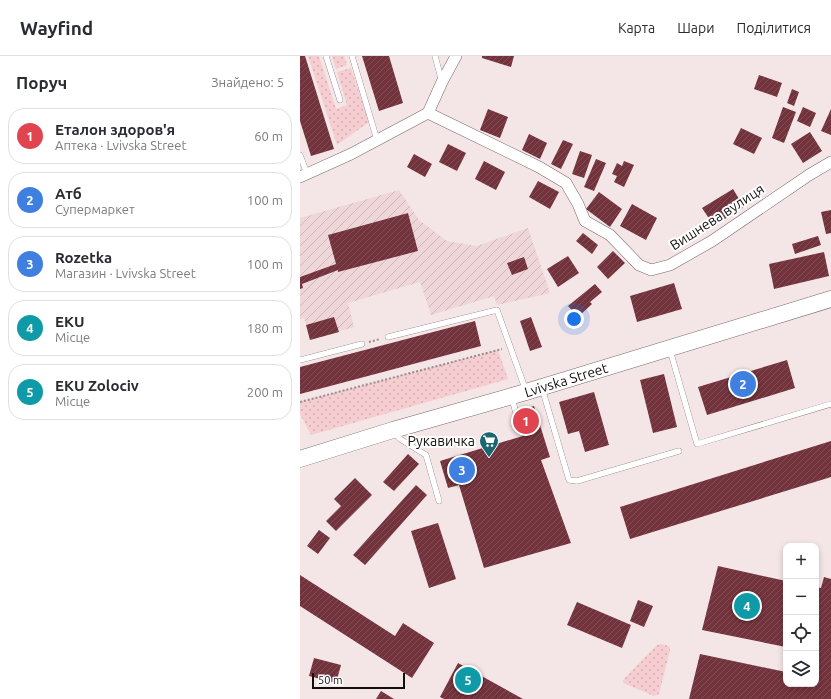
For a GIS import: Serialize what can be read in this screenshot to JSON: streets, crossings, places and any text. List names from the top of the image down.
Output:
{
  "streets": {
    "main road": ["Lvivska Street"],
    "street": ["Вишнева вулиця"]
  },
  "places": {
    "supermarket": ["Рукавичка"]
  },
  "scale_bar": "50 m",
  "page": {
    "header": "Wayfind",
    "nav": ["Карта", "Шари", "Поділитися"],
    "heading": ["Поруч", "Знайдено: 5"],
    "list": [
      {
        "mark": "1",
        "name": "Еталон здоров'я",
        "note": "Аптека · Lvivska Street",
        "value": "60 m"
      },
      {
        "mark": "2",
        "name": "Атб",
        "note": "Супермаркет",
        "value": "100 m"
      },
      {
        "mark": "3",
        "name": "Rozetka",
        "note": "Магазин · Lvivska Street",
        "value": "100 m"
      },
      {
        "mark": "4",
        "name": "EKU",
        "note": "Місце",
        "value": "180 m"
      },
      {
        "mark": "5",
        "name": "EKU Zolociv",
        "note": "Місце",
        "value": "200 m"
      }
    ],
    "pins": [
      "2",
      "1",
      "3",
      "4",
      "5"
    ],
    "map_buttons": ["+", "−"],
    "scale": "50 m"
  }
}
